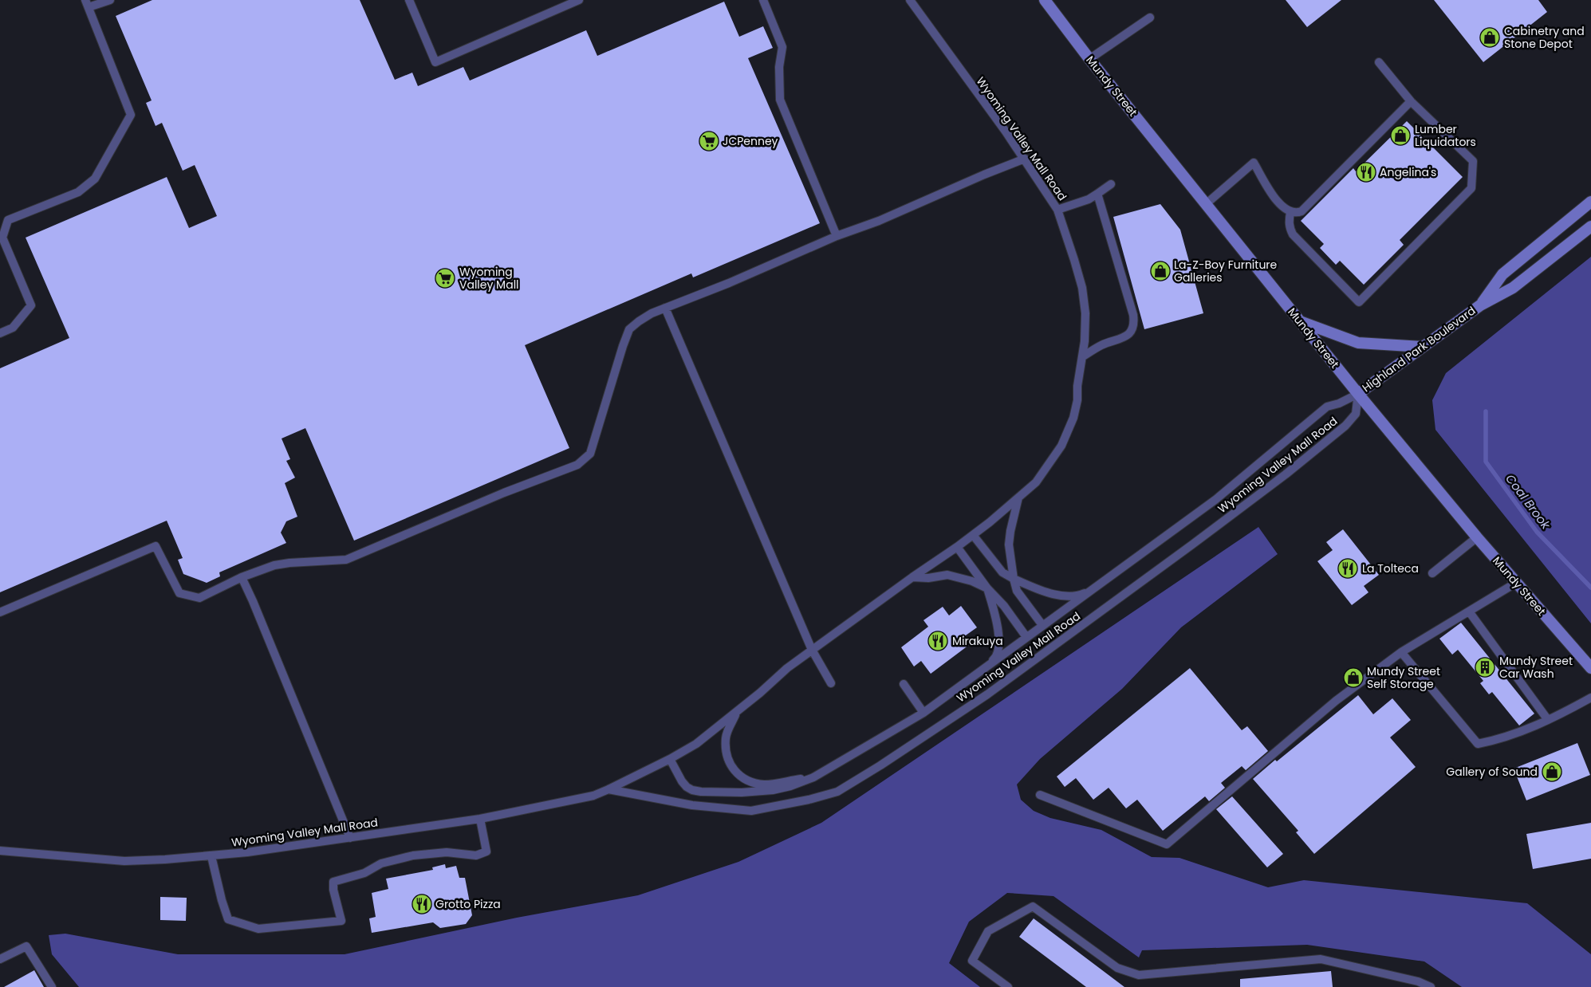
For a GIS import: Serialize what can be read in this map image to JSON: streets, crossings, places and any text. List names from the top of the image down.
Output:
{
  "streets": {
    "main road": ["Mundy Street", "Highland Park Boulevard"],
    "lane": ["Wyoming Valley Mall Road"]
  },
  "crossings": [
    ["Mundy Street", "Wyoming Valley Mall Road"],
    ["Mundy Street", "Highland Park Boulevard"],
    ["Wyoming Valley Mall Road", "Highland Park Boulevard"]
  ],
  "water": ["Coal Brook"],
  "places": {
    "shop": [
      "Cabinetry and Stone Depot",
      "Lumber Liquidators",
      "La-Z-Boy Furniture Galleries",
      "Mundy Street Self Storage",
      "Gallery of Sound"
    ],
    "supermarket": ["JCPenney", "Wyoming Valley Mall"],
    "restaurant": [
      "Angelina's",
      "La Tolteca",
      "Mirakuya",
      "Grotto Pizza"
    ],
    "building": ["Mundy Street Car Wash"]
  }
}
